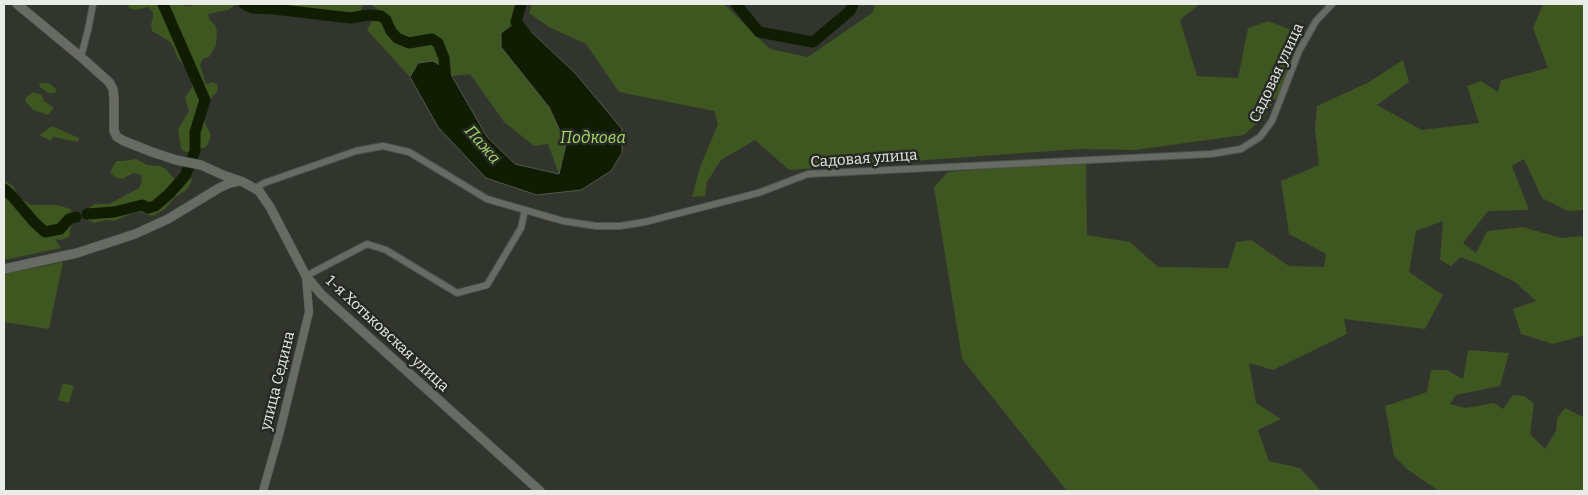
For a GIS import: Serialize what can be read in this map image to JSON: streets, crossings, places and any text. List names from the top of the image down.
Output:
{
  "streets": {
    "main road": ["1-я Хотьковская улица"],
    "street": ["Садовая улица", "улица Седина"]
  },
  "crossings": [
    ["Садовая улица", "1-я Хотьковская улица"],
    ["1-я Хотьковская улица", "улица Седина"]
  ],
  "water": ["Подкова", "Пажа"]
}
